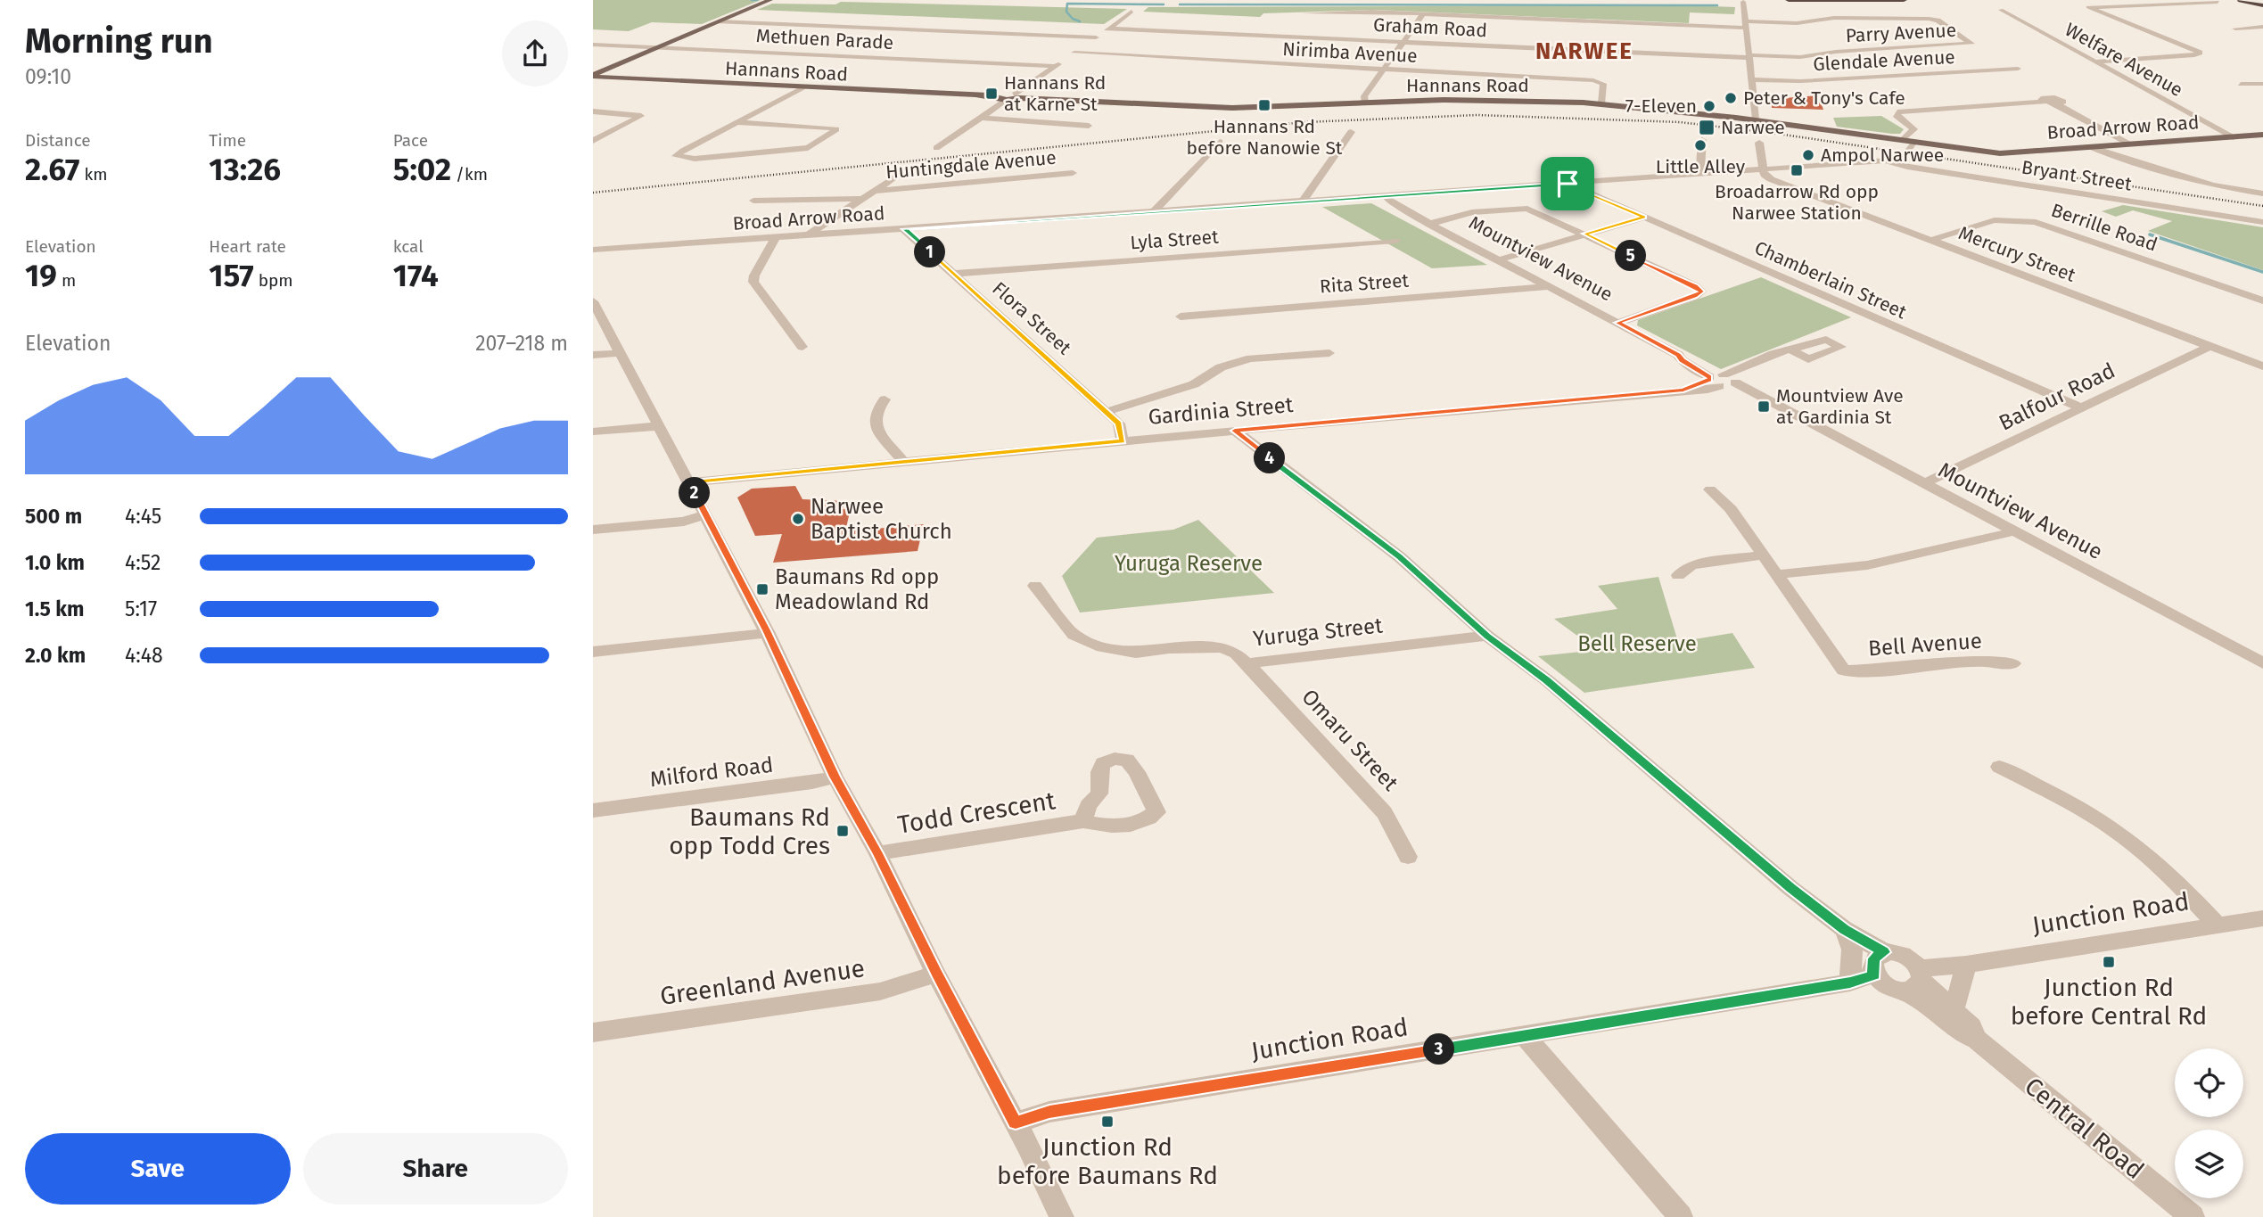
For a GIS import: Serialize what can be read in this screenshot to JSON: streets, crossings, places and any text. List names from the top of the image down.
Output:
{
  "streets": {
    "main road": ["Hannans Road", "Broad Arrow Road"],
    "street": [
      "Graham Road",
      "Parry Avenue",
      "Methuen Parade",
      "Nirimba Avenue",
      "Welfare Avenue",
      "Glendale Avenue",
      "Huntingdale Avenue",
      "Bryant Street",
      "Berrille Road",
      "Lyla Street",
      "Mercury Street",
      "Mountview Avenue",
      "Chamberlain Street",
      "Rita Street",
      "Flora Street",
      "Balfour Road",
      "Gardinia Street",
      "Yuruga Street",
      "Bell Avenue",
      "Omaru Street",
      "Milford Road",
      "Todd Crescent",
      "Junction Road",
      "Greenland Avenue",
      "Central Road"
    ]
  },
  "crossings": [
    ["Graham Road", "Parry Avenue"],
    ["Nirimba Avenue", "Hannans Road"],
    ["Welfare Avenue", "Broad Arrow Road"],
    ["Hannans Road", "Broad Arrow Road"],
    ["Broad Arrow Road", "Bryant Street"],
    ["Broad Arrow Road", "Mercury Street"],
    ["Broad Arrow Road", "Mountview Avenue"],
    ["Broad Arrow Road", "Chamberlain Street"],
    ["Broad Arrow Road", "Flora Street"],
    ["Berrille Road", "Mercury Street"],
    ["Lyla Street", "Flora Street"],
    ["Mercury Street", "Balfour Road"],
    ["Mountview Avenue", "Rita Street"],
    ["Mountview Avenue", "Balfour Road"],
    ["Mountview Avenue", "Gardinia Street"],
    ["Chamberlain Street", "Balfour Road"],
    ["Flora Street", "Gardinia Street"],
    ["Yuruga Street", "Omaru Street"],
    ["Junction Road", "Central Road"]
  ],
  "districts": ["NARWEE"],
  "parks": ["Yuruga Reserve", "Bell Reserve"],
  "places": {
    "transit": [
      "Hannans Rd at Karne St",
      "Hannans Rd before Nanowie St",
      "Narwee",
      "Broadarrow Rd opp Narwee Station",
      "Mountview Ave at Gardinia St",
      "Baumans Rd opp Meadowland Rd",
      "Baumans Rd opp Todd Cres",
      "Junction Rd before Central Rd",
      "Junction Rd before Baumans Rd"
    ],
    "other": [
      "Peter & Tony's Cafe",
      "7-Eleven",
      "Little Alley",
      "Ampol Narwee",
      "Narwee Baptist Church"
    ]
  },
  "page": {
    "heading": ["Morning run", "09:10"],
    "stats": [
      ["Distance", "2.67 km"],
      ["Time", "13:26"],
      ["Pace", "5:02 /km"],
      ["Elevation", "19 m"],
      ["Heart rate", "157 bpm"],
      ["kcal", "174"]
    ],
    "pins": [
      "1",
      "5",
      "4",
      "2",
      "3"
    ],
    "chart": ["Elevation", "207–218 m"],
    "list": [
      {
        "name": "500 m",
        "note": "4:45"
      },
      {
        "name": "1.0 km",
        "note": "4:52"
      },
      {
        "name": "1.5 km",
        "note": "5:17"
      },
      {
        "name": "2.0 km",
        "note": "4:48"
      }
    ],
    "buttons": ["Save", "Share"]
  }
}
